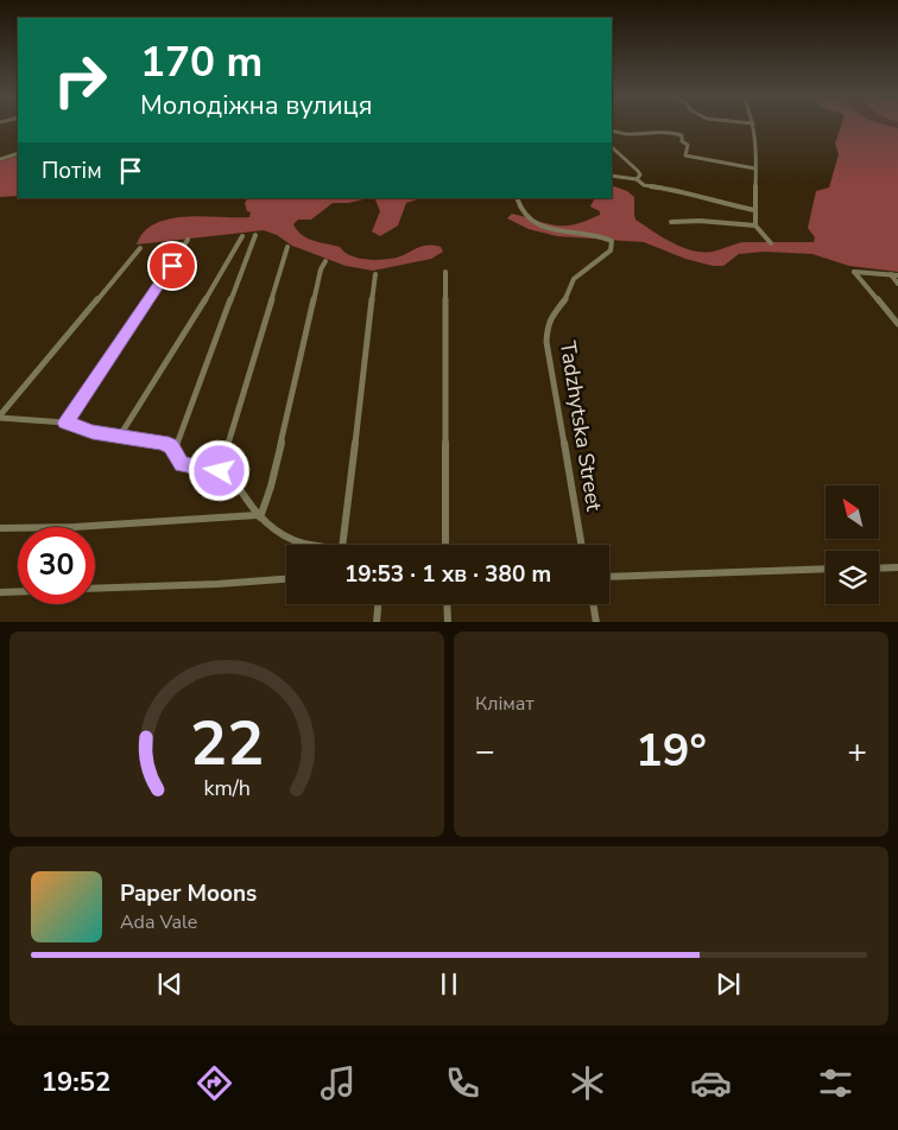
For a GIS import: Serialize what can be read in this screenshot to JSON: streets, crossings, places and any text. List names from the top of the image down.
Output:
{
  "streets": {
    "street": ["Tadzhytska Street"]
  },
  "north": "top left",
  "page": {
    "turn": ["170 m", "Молодіжна вулиця"],
    "then": "Потім",
    "limit": "30",
    "trip": "19:53 · 1 хв · 380 m",
    "tile": "Клімат",
    "heat": ["−", "19°", "+"],
    "song": ["Paper Moons", "Ada Vale"],
    "tabs": "19:52",
    "gauge": ["22", "km/h"]
  }
}
